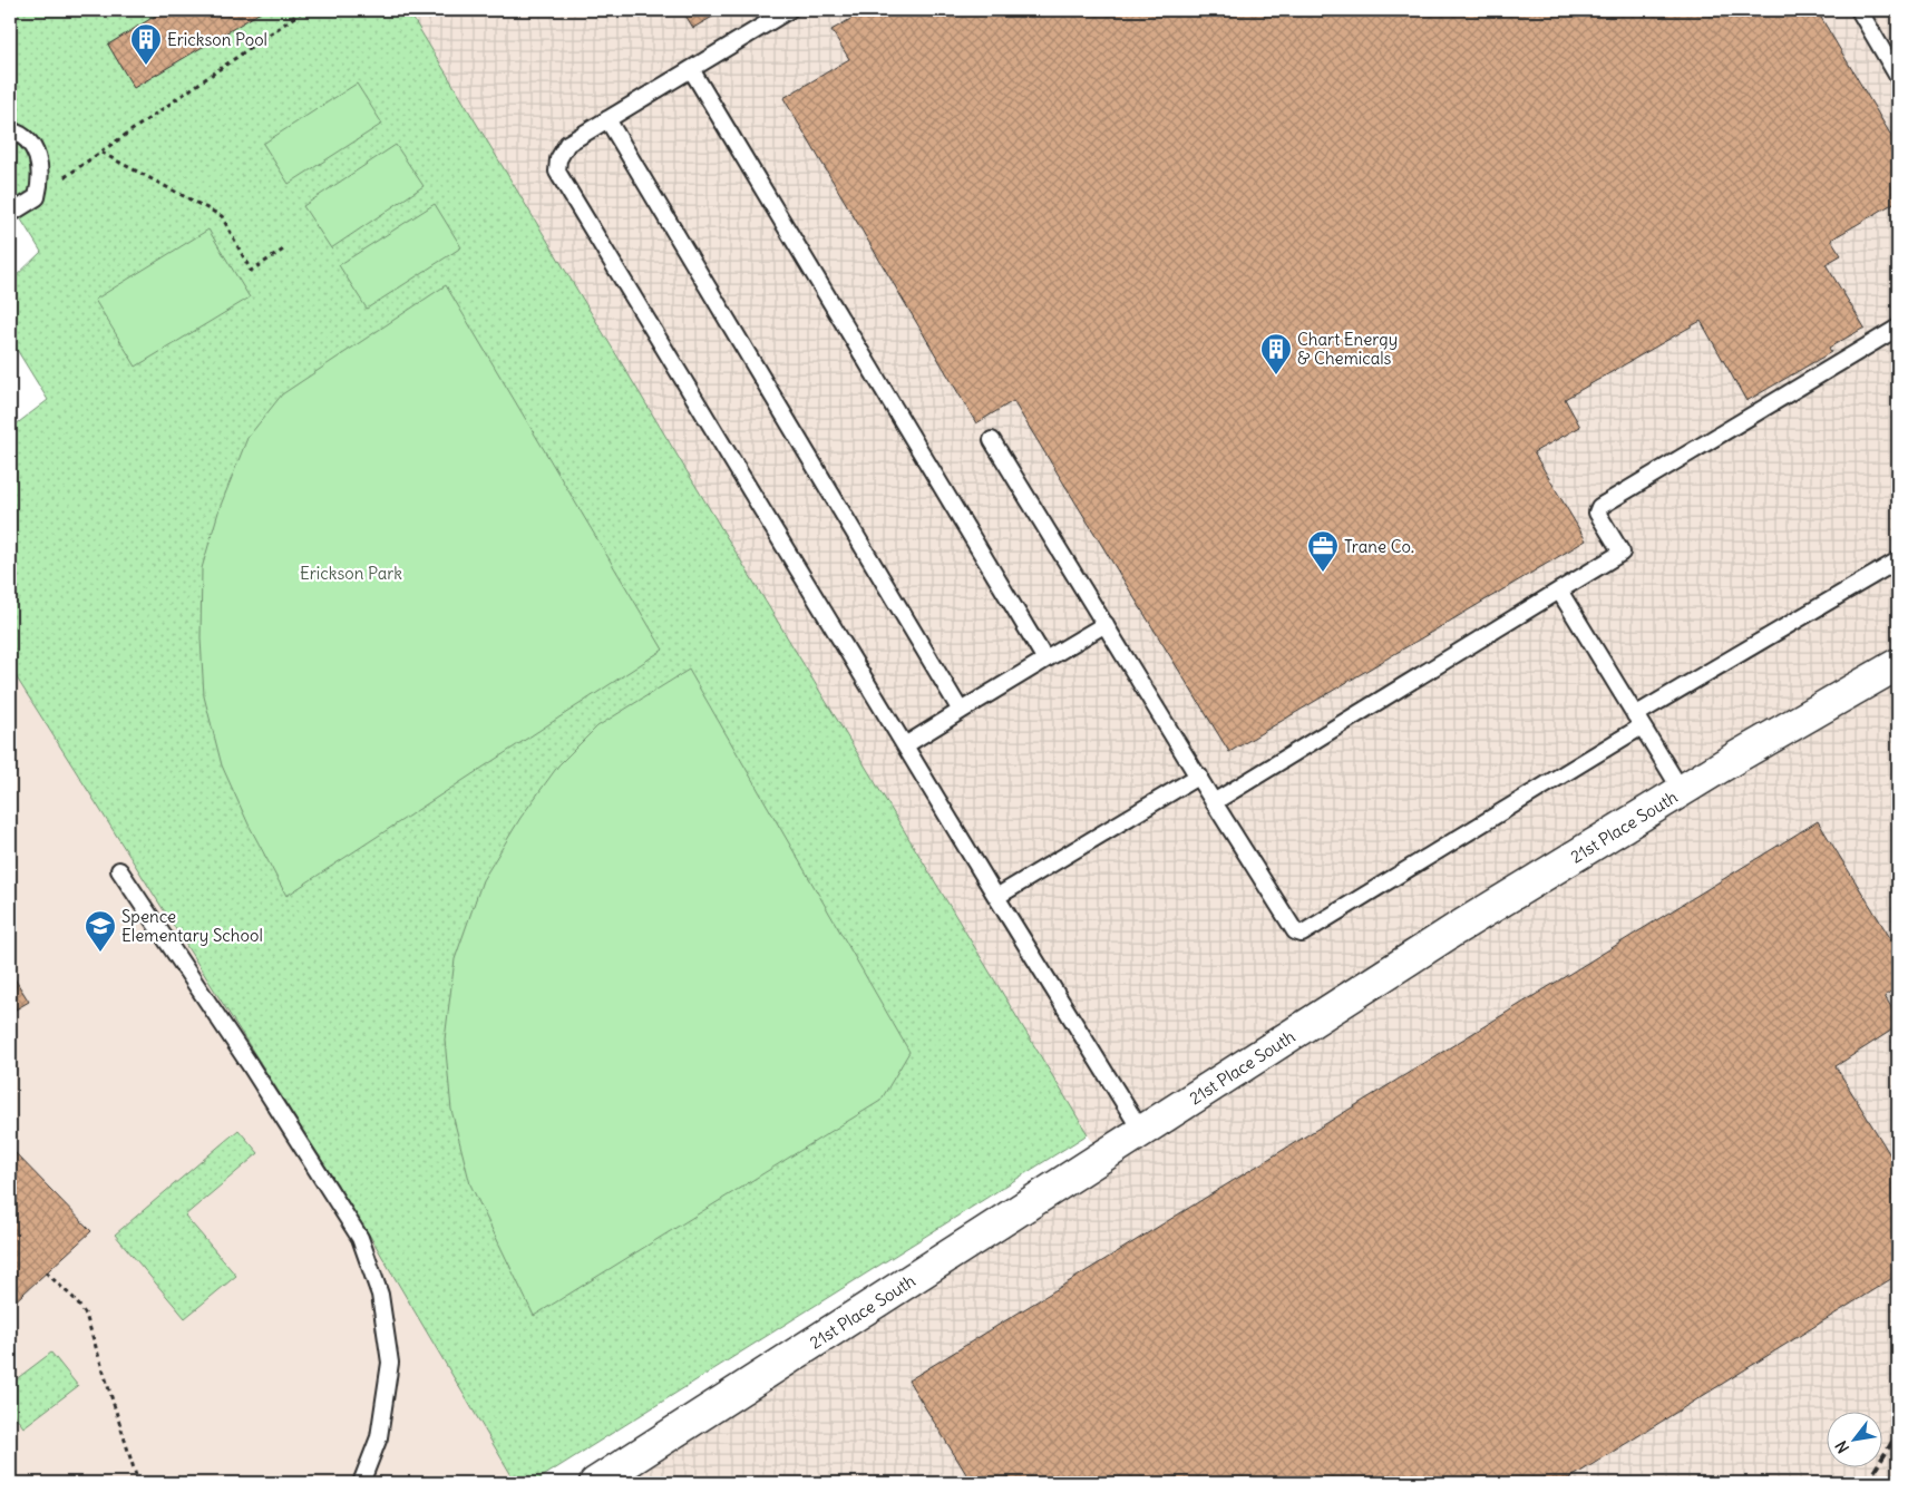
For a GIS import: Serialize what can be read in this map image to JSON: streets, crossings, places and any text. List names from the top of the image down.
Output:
{
  "streets": {
    "street": ["21st Place South"]
  },
  "parks": ["Erickson Park"],
  "places": {
    "building": ["Erickson Pool", "Chart Energy & Chemicals"],
    "office": ["Trane Co."],
    "school or university": ["Spence Elementary School"]
  },
  "north": "bottom left"
}
